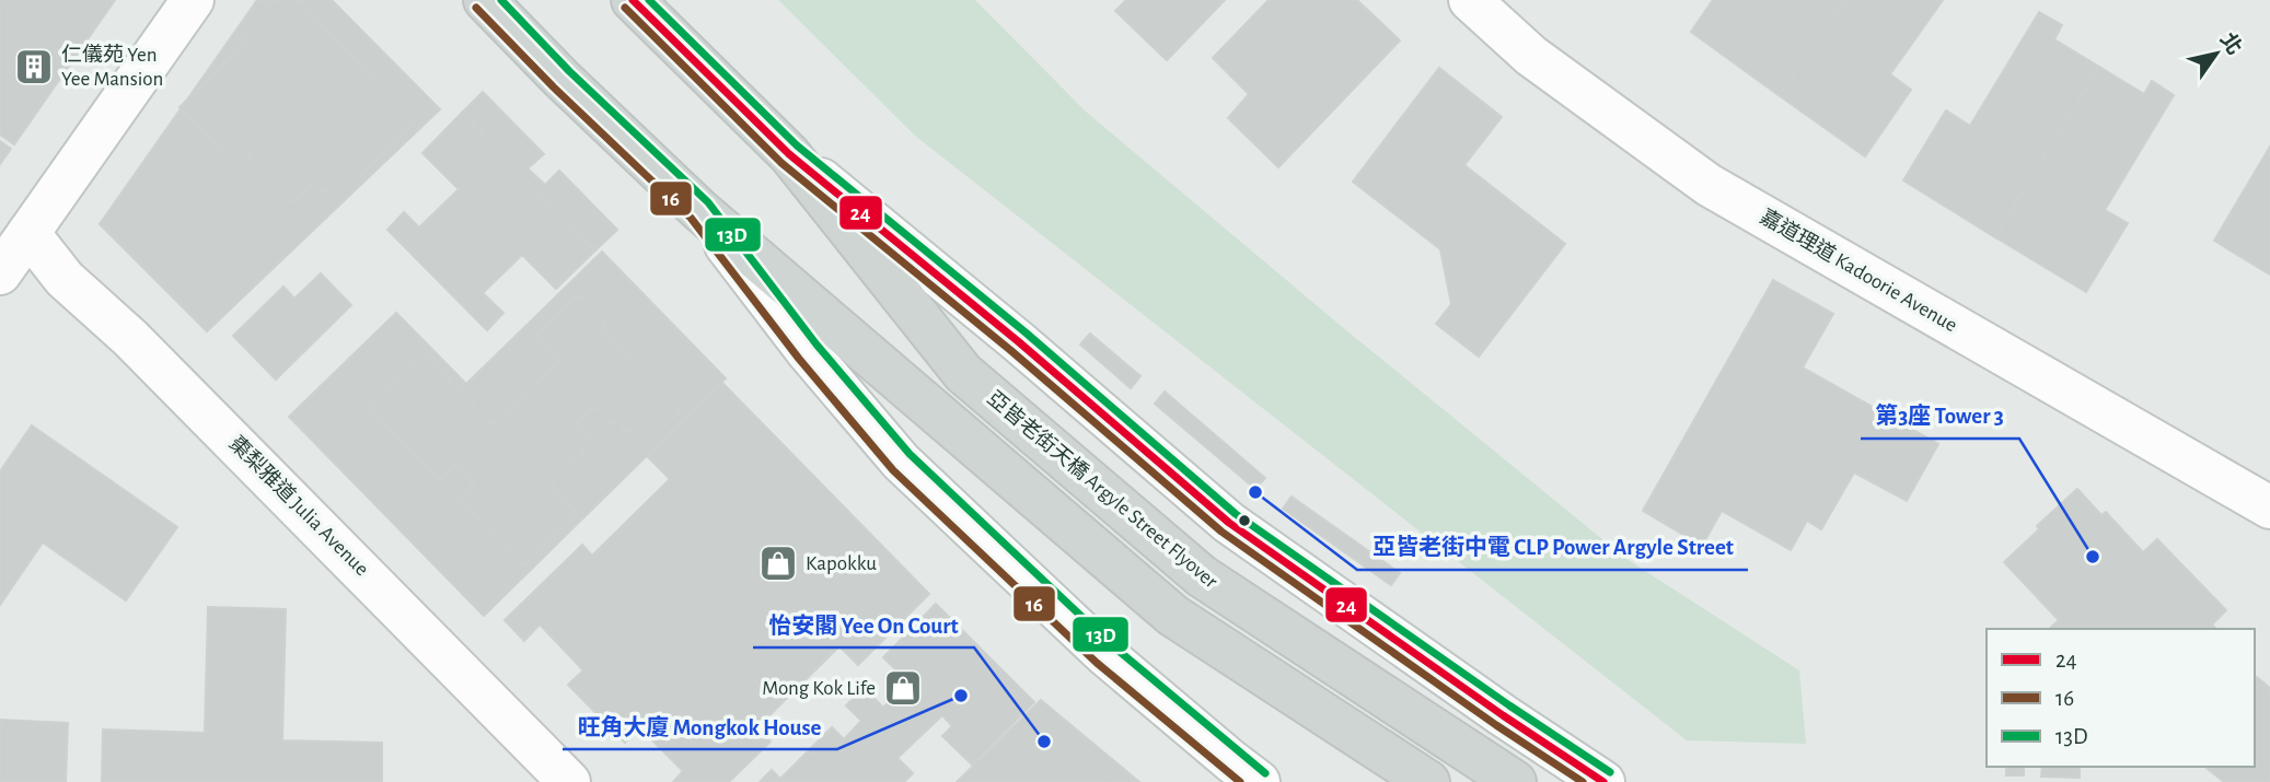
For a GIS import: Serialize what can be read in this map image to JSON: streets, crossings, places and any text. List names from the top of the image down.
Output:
{
  "streets": {
    "main road": ["亞皆老街天橋 Argyle Street Flyover"],
    "street": ["嘉道理道 Kadoorie Avenue", "棗梨雅道 Julia Avenue"]
  },
  "places": {
    "building": ["仁儀苑 Yen Yee Mansion"],
    "other": [
      "亞皆老街中電 CLP Power Argyle Street",
      "第3座 Tower 3",
      "旺角大廈 Mongkok House",
      "怡安閣 Yee On Court"
    ],
    "shop": ["Kapokku", "Mong Kok Life"]
  },
  "lines": ["transit line 24", "transit line 13D", "transit line 16"],
  "legend": ["24", "16", "13D"],
  "north": "top right"
}
